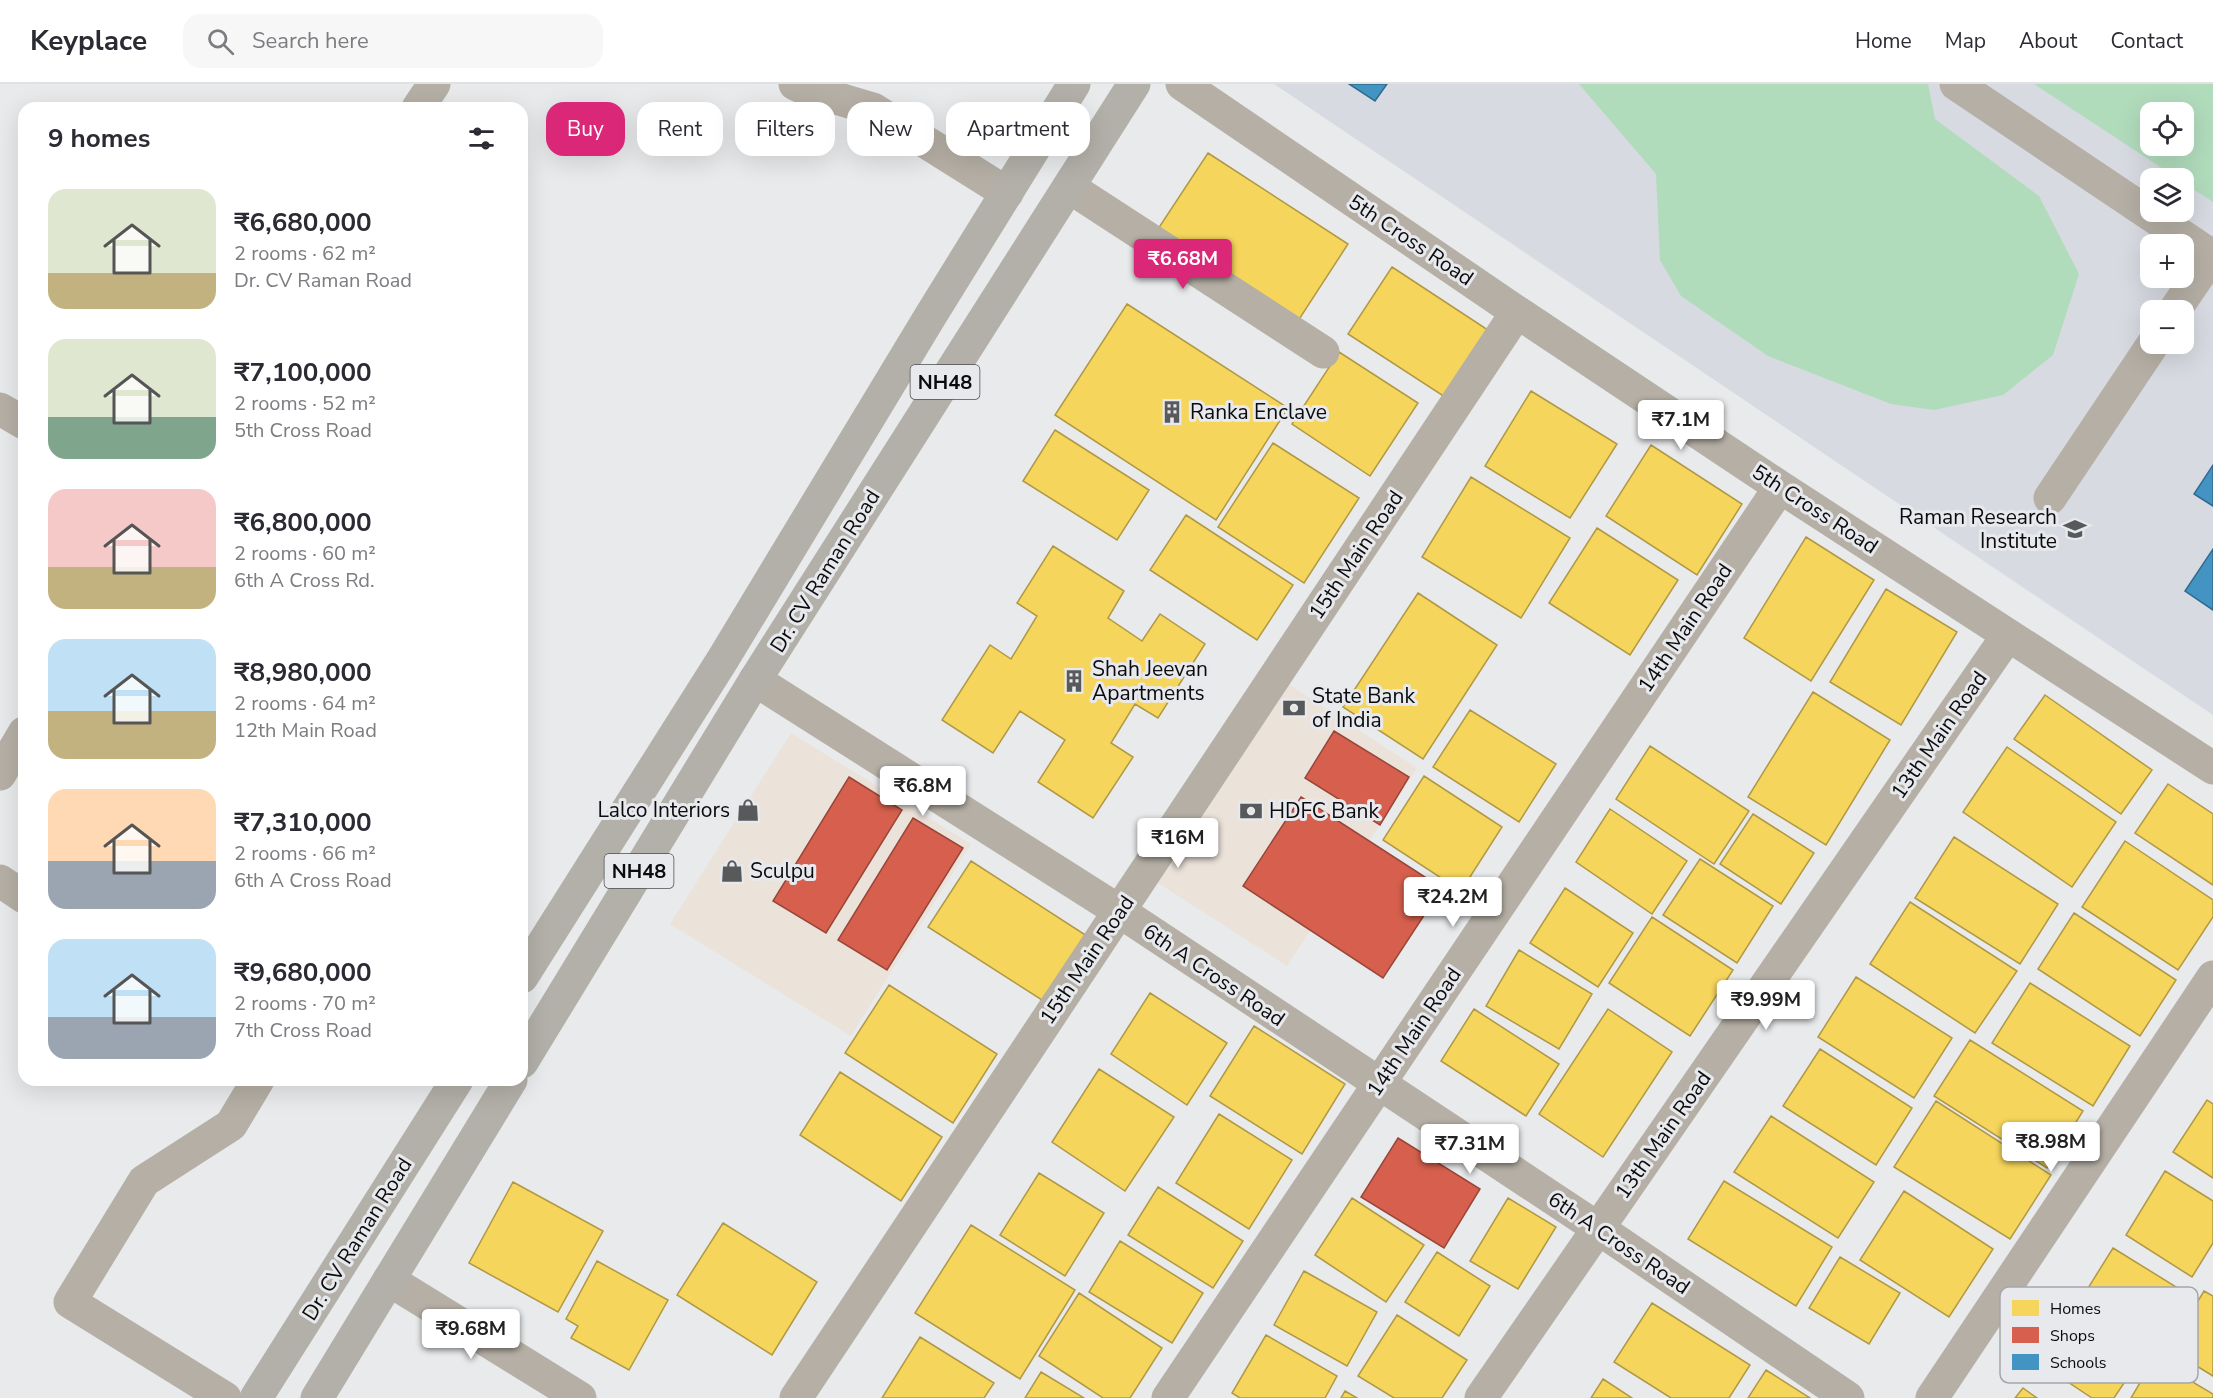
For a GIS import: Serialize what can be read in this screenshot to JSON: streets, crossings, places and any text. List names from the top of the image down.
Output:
{
  "streets": {
    "highway": ["NH48", "Dr. CV Raman Road"],
    "street": [
      "5th Cross Road",
      "15th Main Road",
      "14th Main Road",
      "13th Main Road",
      "6th A Cross Road"
    ]
  },
  "crossings": [
    ["5th Cross Road", "15th Main Road"],
    ["5th Cross Road", "14th Main Road"],
    ["5th Cross Road", "13th Main Road"],
    ["15th Main Road", "6th A Cross Road"],
    ["Dr. CV Raman Road", "6th A Cross Road"],
    ["14th Main Road", "6th A Cross Road"],
    ["13th Main Road", "6th A Cross Road"]
  ],
  "places": {
    "building": ["Ranka Enclave", "Shah Jeevan Apartments"],
    "school or university": ["Raman Research Institute"],
    "bank": ["State Bank of India", "HDFC Bank"],
    "shop": ["Lalco Interiors", "Sculpu"]
  },
  "legend": ["Homes", "Shops", "Schools"],
  "page": {
    "header": "Keyplace",
    "search": "Search here",
    "nav": [
      "Home",
      "Map",
      "About",
      "Contact"
    ],
    "map_buttons": ["+", "−"],
    "chip": [
      "Buy",
      "Rent",
      "Filters",
      "New",
      "Apartment"
    ],
    "heading": "9 homes",
    "list": [
      {
        "name": "₹6,680,000",
        "note": "2 rooms · 62 m² · Dr. CV Raman Road"
      },
      {
        "name": "₹7,100,000",
        "note": "2 rooms · 52 m² · 5th Cross Road"
      },
      {
        "name": "₹6,800,000",
        "note": "2 rooms · 60 m² · 6th A Cross Rd."
      },
      {
        "name": "₹8,980,000",
        "note": "2 rooms · 64 m² · 12th Main Road"
      },
      {
        "name": "₹7,310,000",
        "note": "2 rooms · 66 m² · 6th A Cross Road"
      },
      {
        "name": "₹9,680,000",
        "note": "2 rooms · 70 m² · 7th Cross Road"
      }
    ],
    "price": [
      "₹6.68M",
      "₹7.1M",
      "₹6.8M",
      "₹16M",
      "₹24.2M",
      "₹9.99M",
      "₹8.98M",
      "₹7.31M",
      "₹9.68M"
    ]
  }
}
